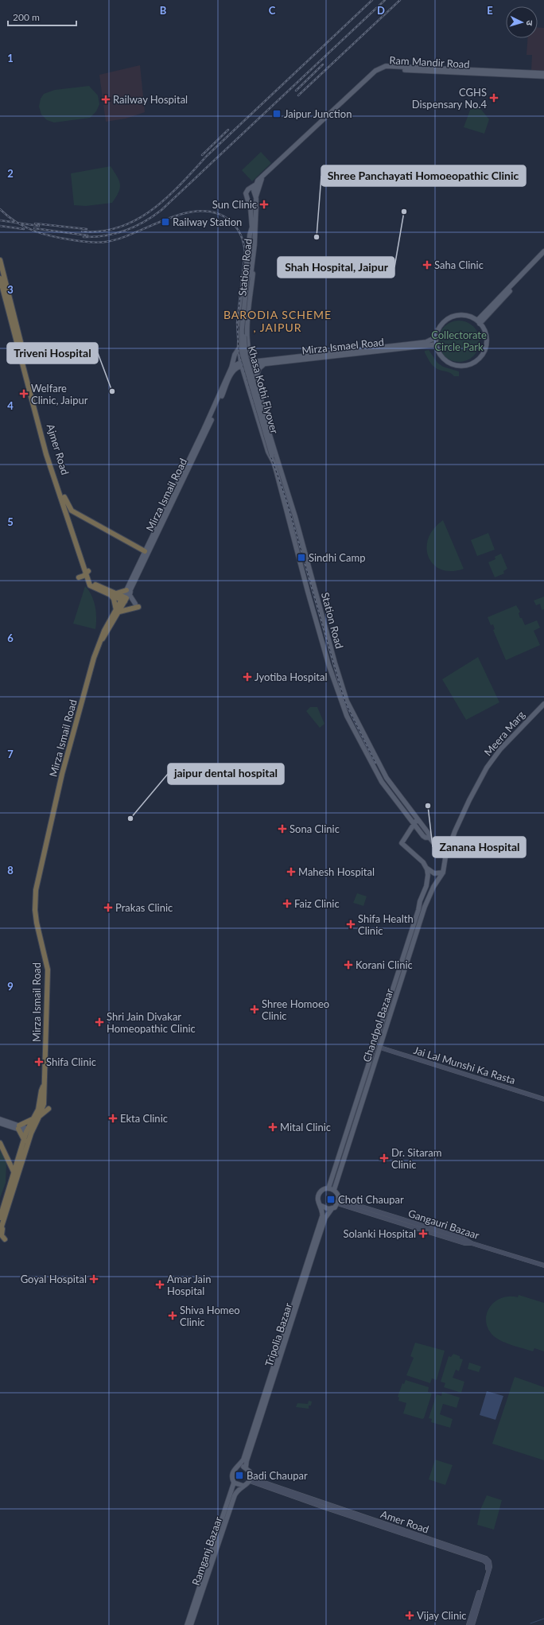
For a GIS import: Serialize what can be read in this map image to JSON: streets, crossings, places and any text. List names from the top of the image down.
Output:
{
  "streets": {
    "highway": ["Ajmer Road", "Mirza Ismail Road"],
    "main road": [
      "Ram Mandir Road",
      "Station Road",
      "Mirza Ismael Road",
      "Khasa Kothi Flyover",
      "Meera Marg",
      "Chandpol Bazaar",
      "Jai Lal Munshi Ka Rasta",
      "Gangauri Bazaar",
      "Tripolia Bazaar",
      "Amer Road",
      "Ramganj Bazaar"
    ]
  },
  "crossings": [
    ["Ram Mandir Road", "Station Road"],
    ["Station Road", "Mirza Ismael Road"],
    ["Station Road", "Khasa Kothi Flyover"],
    ["Station Road", "Mirza Ismail Road"],
    ["Mirza Ismael Road", "Mirza Ismail Road"],
    ["Chandpol Bazaar", "Jai Lal Munshi Ka Rasta"],
    ["Chandpol Bazaar", "Gangauri Bazaar"],
    ["Chandpol Bazaar", "Tripolia Bazaar"],
    ["Gangauri Bazaar", "Tripolia Bazaar"],
    ["Tripolia Bazaar", "Amer Road"],
    ["Tripolia Bazaar", "Ramganj Bazaar"],
    ["Amer Road", "Ramganj Bazaar"]
  ],
  "districts": ["BARODIA SCHEME , JAIPUR"],
  "parks": ["Collectorate Circle Park"],
  "places": {
    "health": [
      "CGHS Dispensary No.4",
      "Railway Hospital",
      "Sun Clinic",
      "Saha Clinic",
      "Welfare Clinic, Jaipur",
      "Jyotiba Hospital",
      "Sona Clinic",
      "Mahesh Hospital",
      "Faiz Clinic",
      "Prakas Clinic",
      "Shifa Health Clinic",
      "Korani Clinic",
      "Shree Homoeo Clinic",
      "Shri Jain Divakar Homeopathic Clinic",
      "Shifa Clinic",
      "Ekta Clinic",
      "Mital Clinic",
      "Dr. Sitaram Clinic",
      "Solanki Hospital",
      "Goyal Hospital",
      "Amar Jain Hospital",
      "Shiva Homeo Clinic",
      "Vijay Clinic"
    ],
    "transit": [
      "Jaipur Junction",
      "Railway Station",
      "Sindhi Camp",
      "Choti Chaupar",
      "Badi Chaupar"
    ],
    "other": [
      "Shah Hospital, Jaipur",
      "Shree Panchayati Homoeopathic Clinic",
      "Triveni Hospital",
      "Zanana Hospital",
      "jaipur dental hospital"
    ]
  },
  "scale_bar": "200 m",
  "north": "right",
  "grid": {
    "columns": [
      "B",
      "C",
      "D",
      "E"
    ],
    "rows": [
      "1",
      "2",
      "3",
      "4",
      "5",
      "6",
      "7",
      "8",
      "9"
    ]
  }
}
